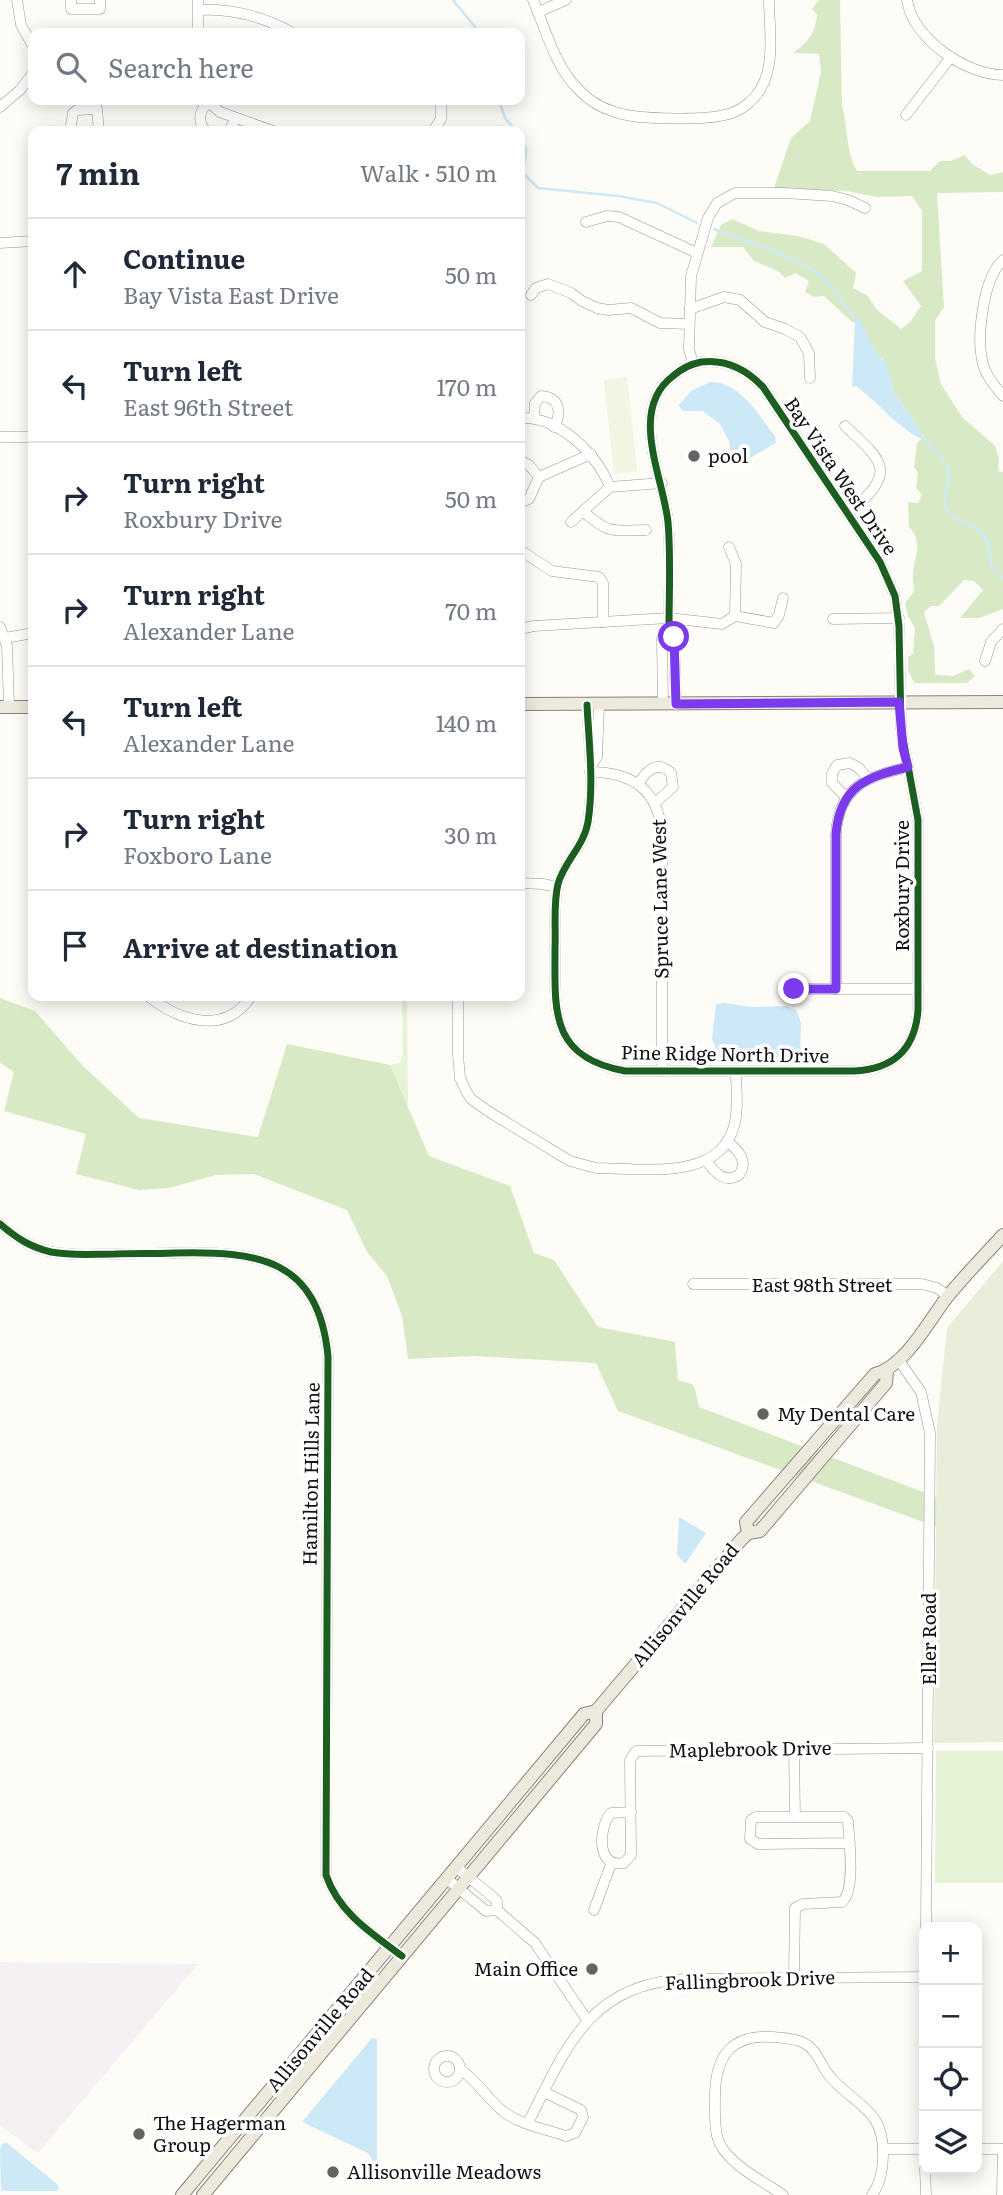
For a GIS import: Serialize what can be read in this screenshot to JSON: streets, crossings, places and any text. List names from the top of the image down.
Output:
{
  "streets": {
    "main road": ["Allisonville Road"],
    "street": [
      "Bay Vista West Drive",
      "Roxbury Drive",
      "Spruce Lane West",
      "Pine Ridge North Drive",
      "East 98th Street",
      "Hamilton Hills Lane",
      "Eller Road",
      "Maplebrook Drive",
      "Fallingbrook Drive"
    ]
  },
  "crossings": [
    ["Bay Vista West Drive", "Roxbury Drive"],
    ["Roxbury Drive", "Pine Ridge North Drive"],
    ["Spruce Lane West", "Pine Ridge North Drive"],
    ["East 98th Street", "Allisonville Road"],
    ["Hamilton Hills Lane", "Allisonville Road"],
    ["Allisonville Road", "Eller Road"],
    ["Eller Road", "Maplebrook Drive"]
  ],
  "places": [
    "pool",
    "My Dental Care",
    "Main Office",
    "The Hagerman Group",
    "Allisonville Meadows"
  ],
  "page": {
    "search": "Search here",
    "heading": ["7 min", "Walk · 510 m"],
    "list": [
      ["Continue", "Bay Vista East Drive", "50 m"],
      ["Turn left", "East 96th Street", "170 m"],
      ["Turn right", "Roxbury Drive", "50 m"],
      ["Turn right", "Alexander Lane", "70 m"],
      ["Turn left", "Alexander Lane", "140 m"],
      ["Turn right", "Foxboro Lane", "30 m"],
      "Arrive at destination"
    ],
    "map_buttons": ["+", "−"]
  }
}
